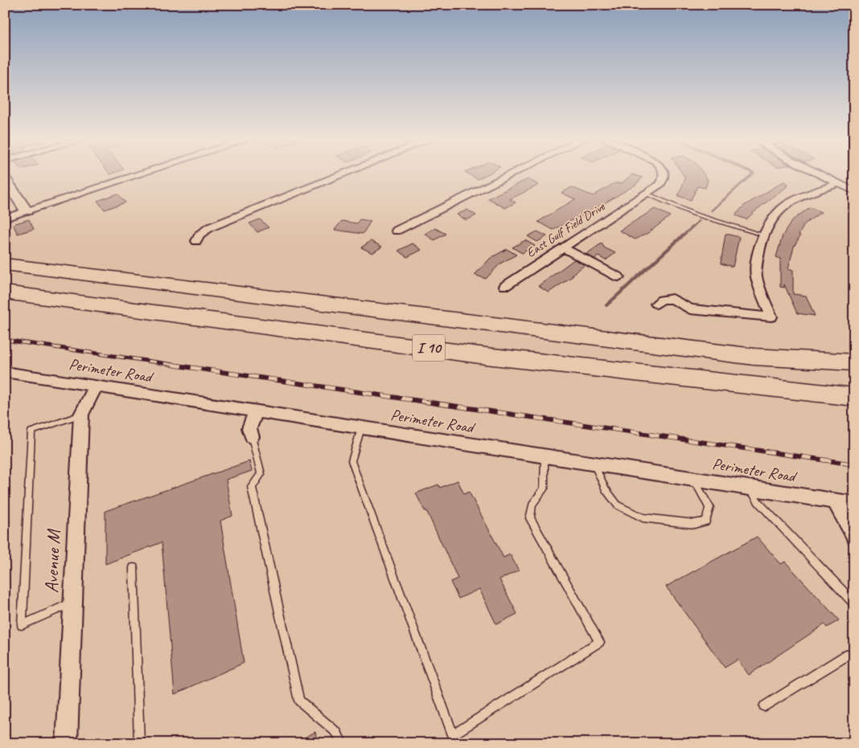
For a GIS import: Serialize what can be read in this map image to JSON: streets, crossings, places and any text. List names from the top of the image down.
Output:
{
  "streets": {
    "highway": ["I 10"],
    "street": ["East Gulf Field Drive", "Perimeter Road", "Avenue M"]
  },
  "crossings": [
    ["Perimeter Road", "Avenue M"]
  ]
}
